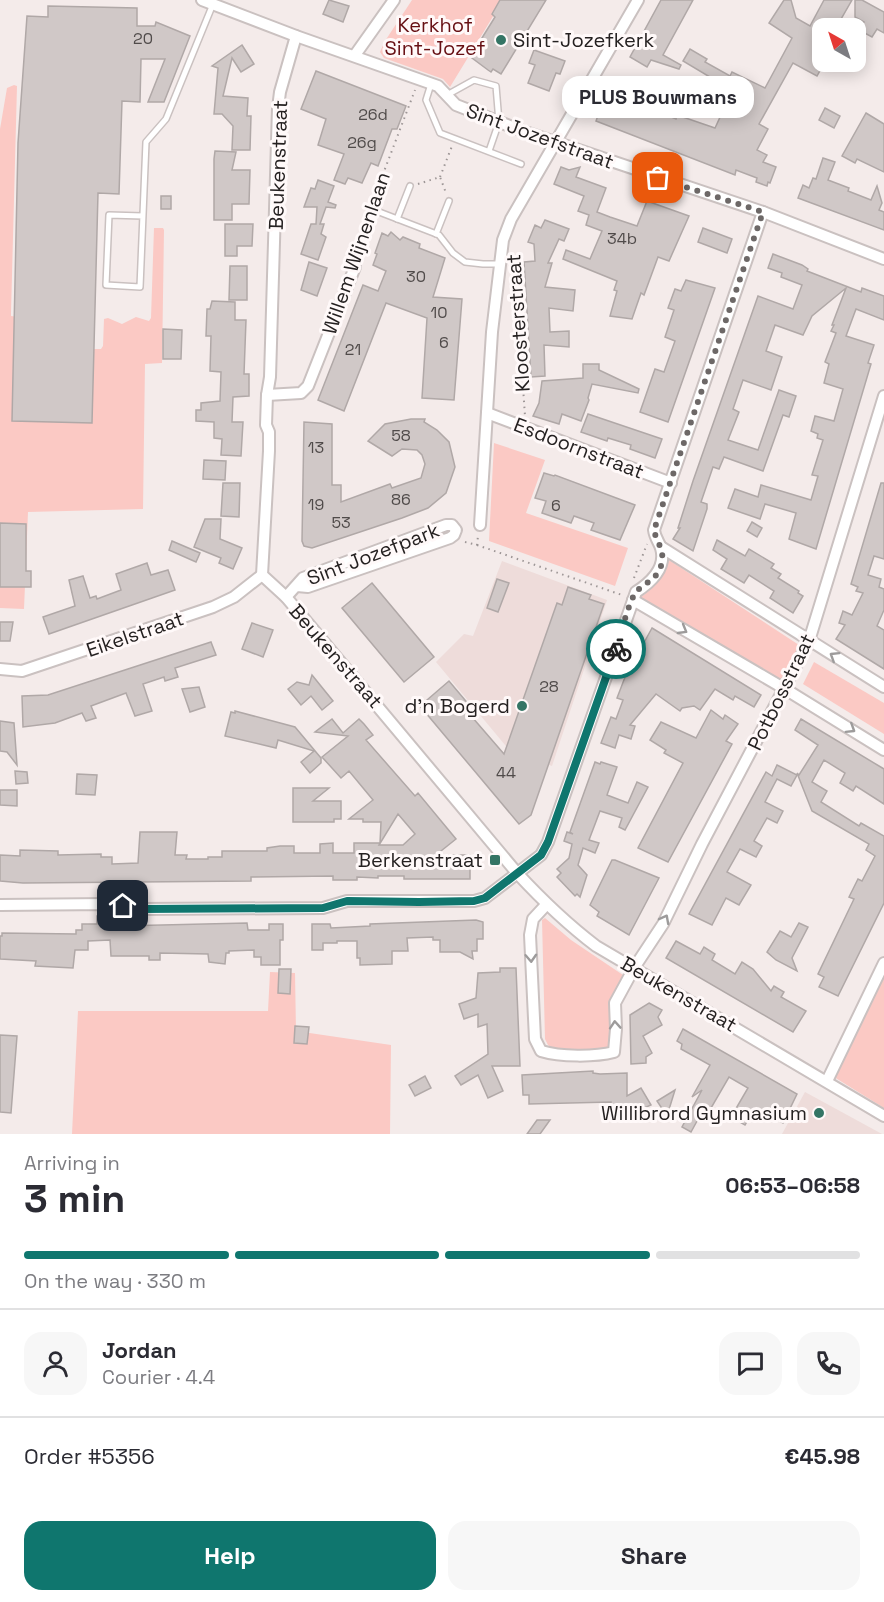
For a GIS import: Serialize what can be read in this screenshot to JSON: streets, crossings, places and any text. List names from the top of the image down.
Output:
{
  "streets": {
    "street": [
      "Sint Jozefstraat",
      "Beukenstraat",
      "Willem Wijnenlaan",
      "Kloosterstraat",
      "Esdoornstraat",
      "Sint Jozefpark",
      "Eikelstraat",
      "Potbosstraat"
    ]
  },
  "crossings": [
    ["Sint Jozefstraat", "Beukenstraat"],
    ["Sint Jozefstraat", "Willem Wijnenlaan"],
    ["Sint Jozefstraat", "Kloosterstraat"],
    ["Beukenstraat", "Willem Wijnenlaan"],
    ["Beukenstraat", "Sint Jozefpark"],
    ["Beukenstraat", "Eikelstraat"],
    ["Beukenstraat", "Potbosstraat"],
    ["Kloosterstraat", "Esdoornstraat"]
  ],
  "parks": ["Kerkhof Sint-Jozef"],
  "places": {
    "other": [
      "Sint-Jozefkerk",
      "PLUS Bouwmans",
      "d'n Bogerd",
      "Willibrord Gymnasium"
    ],
    "transit": ["Berkenstraat"]
  },
  "house_numbers": [
    "20",
    "26d",
    "26g",
    "34b",
    "30",
    "10",
    "6",
    "21",
    "58",
    "13",
    "86",
    "19",
    "6",
    "53",
    "28",
    "44"
  ],
  "north": "top left",
  "page": {
    "bubble": "PLUS Bouwmans",
    "heading": ["3 min", "Arriving in", "06:53–06:58"],
    "panel": [
      "Jordan",
      "Courier · 4.4",
      "Order #5356",
      "€45.98"
    ],
    "bar": "On the way · 330 m",
    "buttons": ["Help", "Share"]
  }
}
